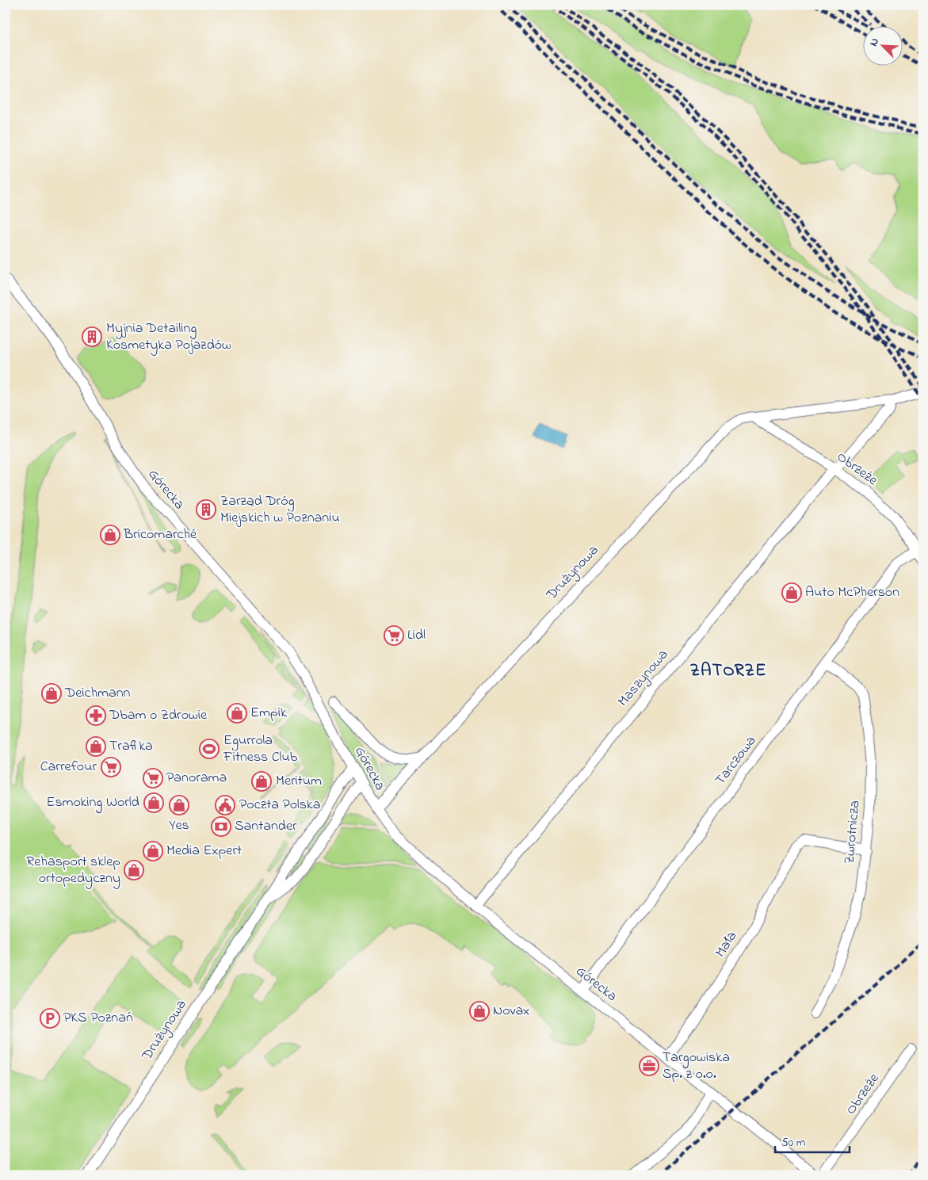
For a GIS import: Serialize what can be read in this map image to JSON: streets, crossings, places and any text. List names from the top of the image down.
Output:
{
  "streets": {
    "street": [
      "Obrzeże",
      "Górecka",
      "Drużynowa",
      "Maszynowa",
      "Tarczowa",
      "Zwrotnicza",
      "Mała"
    ]
  },
  "crossings": [
    ["Obrzeże", "Drużynowa"],
    ["Obrzeże", "Maszynowa"],
    ["Obrzeże", "Tarczowa"],
    ["Górecka", "Drużynowa"],
    ["Górecka", "Maszynowa"],
    ["Górecka", "Tarczowa"],
    ["Górecka", "Mała"],
    ["Drużynowa", "Maszynowa"],
    ["Tarczowa", "Zwrotnicza"],
    ["Zwrotnicza", "Mała"]
  ],
  "districts": ["ZATORZE"],
  "places": {
    "building": ["Myjnia Detailing Kosmetyka Pojazdów", "Zarząd Dróg Miejskich w Poznaniu"],
    "shop": [
      "Bricomarché",
      "Auto McPherson",
      "Deichmann",
      "Empik",
      "Trafika",
      "Meritum",
      "Esmoking World",
      "Yes",
      "Media Expert",
      "Rehasport sklep ortopedyczny",
      "Novax"
    ],
    "supermarket": ["Lidl", "Carrefour", "Panorama"],
    "pharmacy": ["Dbam o Zdrowie"],
    "sports": ["Egurrola Fitness Club"],
    "public building": ["Poczta Polska"],
    "bank": ["Santander"],
    "parking": ["PKS Poznań"],
    "office": ["Targowiska Sp. z o.o."]
  },
  "scale_bar": "50 m",
  "north": "top left"
}
